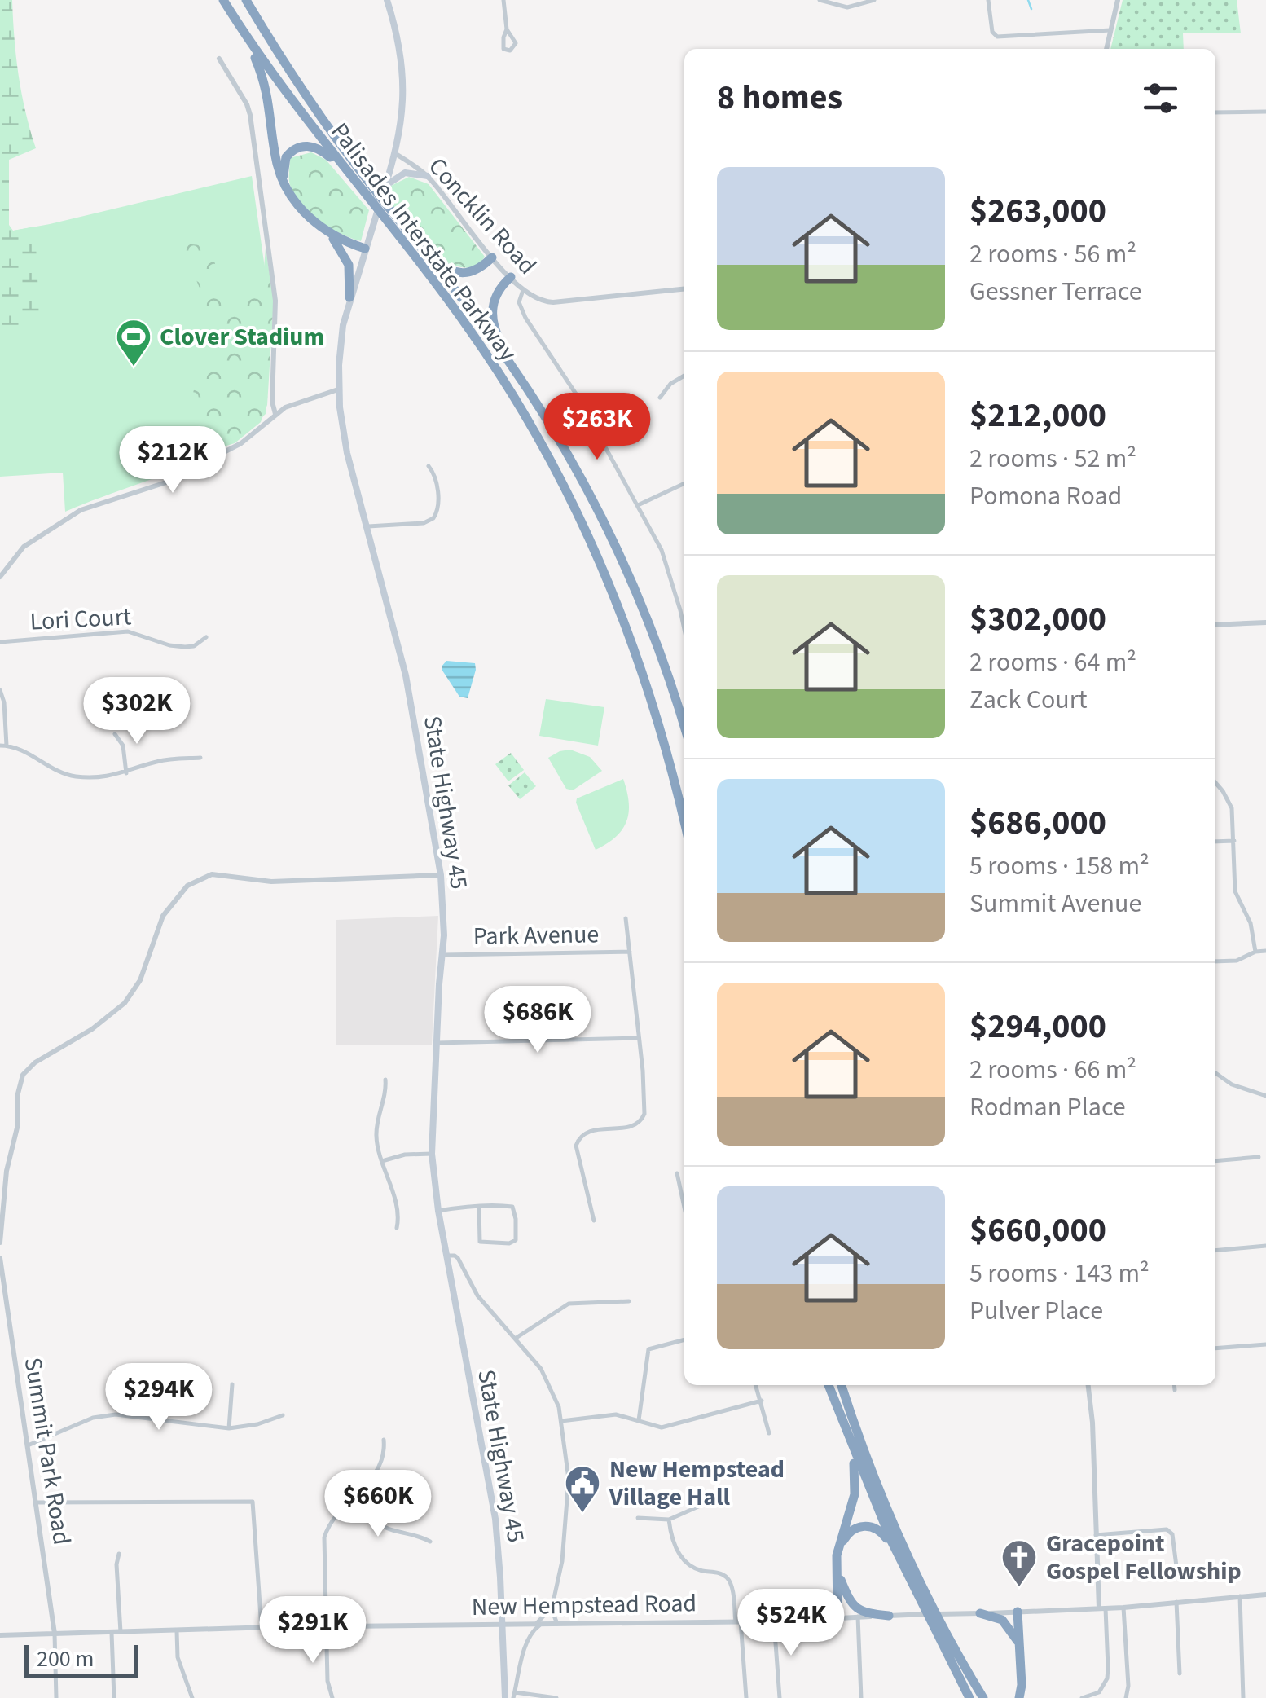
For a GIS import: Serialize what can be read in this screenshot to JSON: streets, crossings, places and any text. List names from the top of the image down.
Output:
{
  "streets": {
    "highway": ["Palisades Interstate Parkway"],
    "main road": ["State Highway 45"],
    "street": [
      "Concklin Road",
      "Lori Court",
      "Park Avenue",
      "Summit Park Road",
      "New Hempstead Road"
    ]
  },
  "crossings": [
    ["Concklin Road", "State Highway 45"],
    ["State Highway 45", "Park Avenue"],
    ["State Highway 45", "New Hempstead Road"],
    ["Summit Park Road", "New Hempstead Road"]
  ],
  "places": {
    "sports": ["Clover Stadium"],
    "public building": ["New Hempstead Village Hall"],
    "church": ["Gracepoint Gospel Fellowship"]
  },
  "scale_bar": "200 m",
  "page": {
    "heading": "8 homes",
    "list": [
      {
        "name": "$263,000",
        "note": "2 rooms · 56 m² · Gessner Terrace"
      },
      {
        "name": "$212,000",
        "note": "2 rooms · 52 m² · Pomona Road"
      },
      {
        "name": "$302,000",
        "note": "2 rooms · 64 m² · Zack Court"
      },
      {
        "name": "$686,000",
        "note": "5 rooms · 158 m² · Summit Avenue"
      },
      {
        "name": "$294,000",
        "note": "2 rooms · 66 m² · Rodman Place"
      },
      {
        "name": "$660,000",
        "note": "5 rooms · 143 m² · Pulver Place"
      }
    ],
    "price": [
      "$263K",
      "$212K",
      "$302K",
      "$686K",
      "$294K",
      "$660K",
      "$524K",
      "$291K"
    ],
    "scale": "200 m"
  }
}
